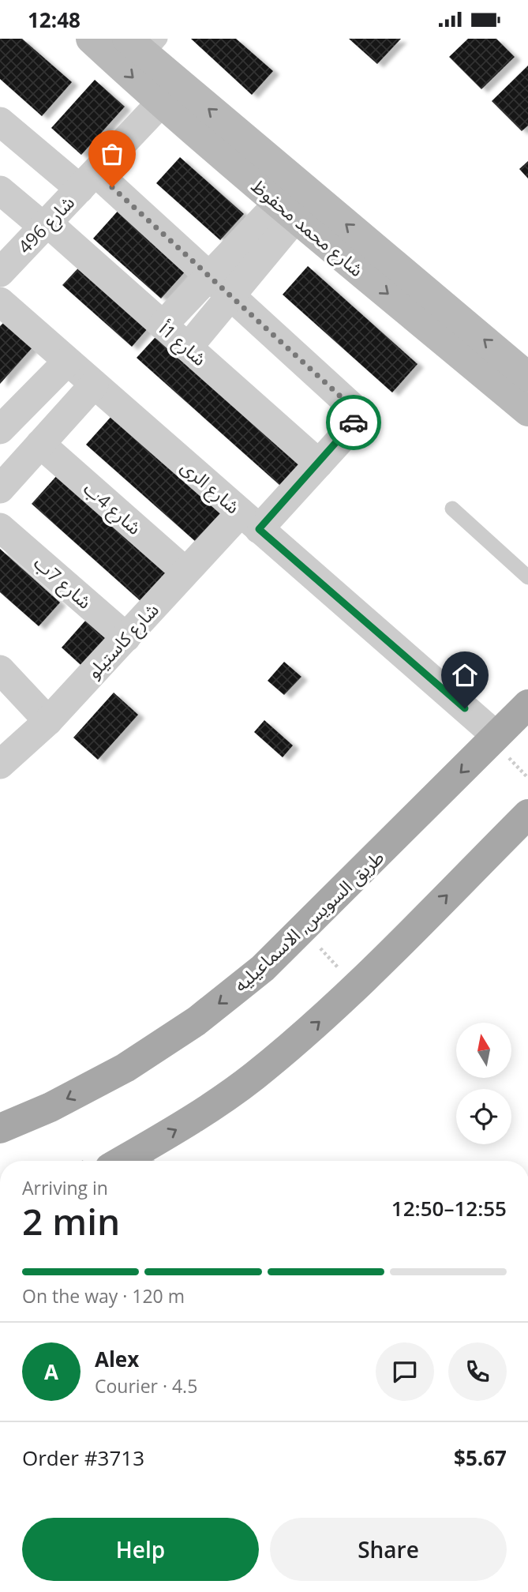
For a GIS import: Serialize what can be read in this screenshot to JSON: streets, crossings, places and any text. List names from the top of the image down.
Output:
{
  "streets": {
    "main road": ["طريق السويس, الاسماعيليه"],
    "street": [
      "شارع 496",
      "شارع محمد محفوظ",
      "شارع 1أ",
      "شارع الرى",
      "شارع 4ب",
      "شارع 7ب",
      "شارع كاستيلو"
    ]
  },
  "crossings": [
    ["شارع 496", "شارع محمد محفوظ"],
    ["شارع 496", "شارع 1أ"],
    ["شارع 1أ", "شارع كاستيلو"],
    ["شارع الرى", "شارع كاستيلو"],
    ["شارع الرى", "طريق السويس, الاسماعيليه"],
    ["شارع 4ب", "شارع كاستيلو"],
    ["شارع 7ب", "شارع كاستيلو"]
  ],
  "north": "top",
  "page": {
    "status": "12:48",
    "heading": ["2 min", "Arriving in", "12:50–12:55"],
    "panel": [
      "Alex",
      "Courier · 4.5",
      "Order #3713",
      "$5.67"
    ],
    "bar": "On the way · 120 m",
    "round": "A",
    "buttons": ["Help", "Share"]
  }
}
